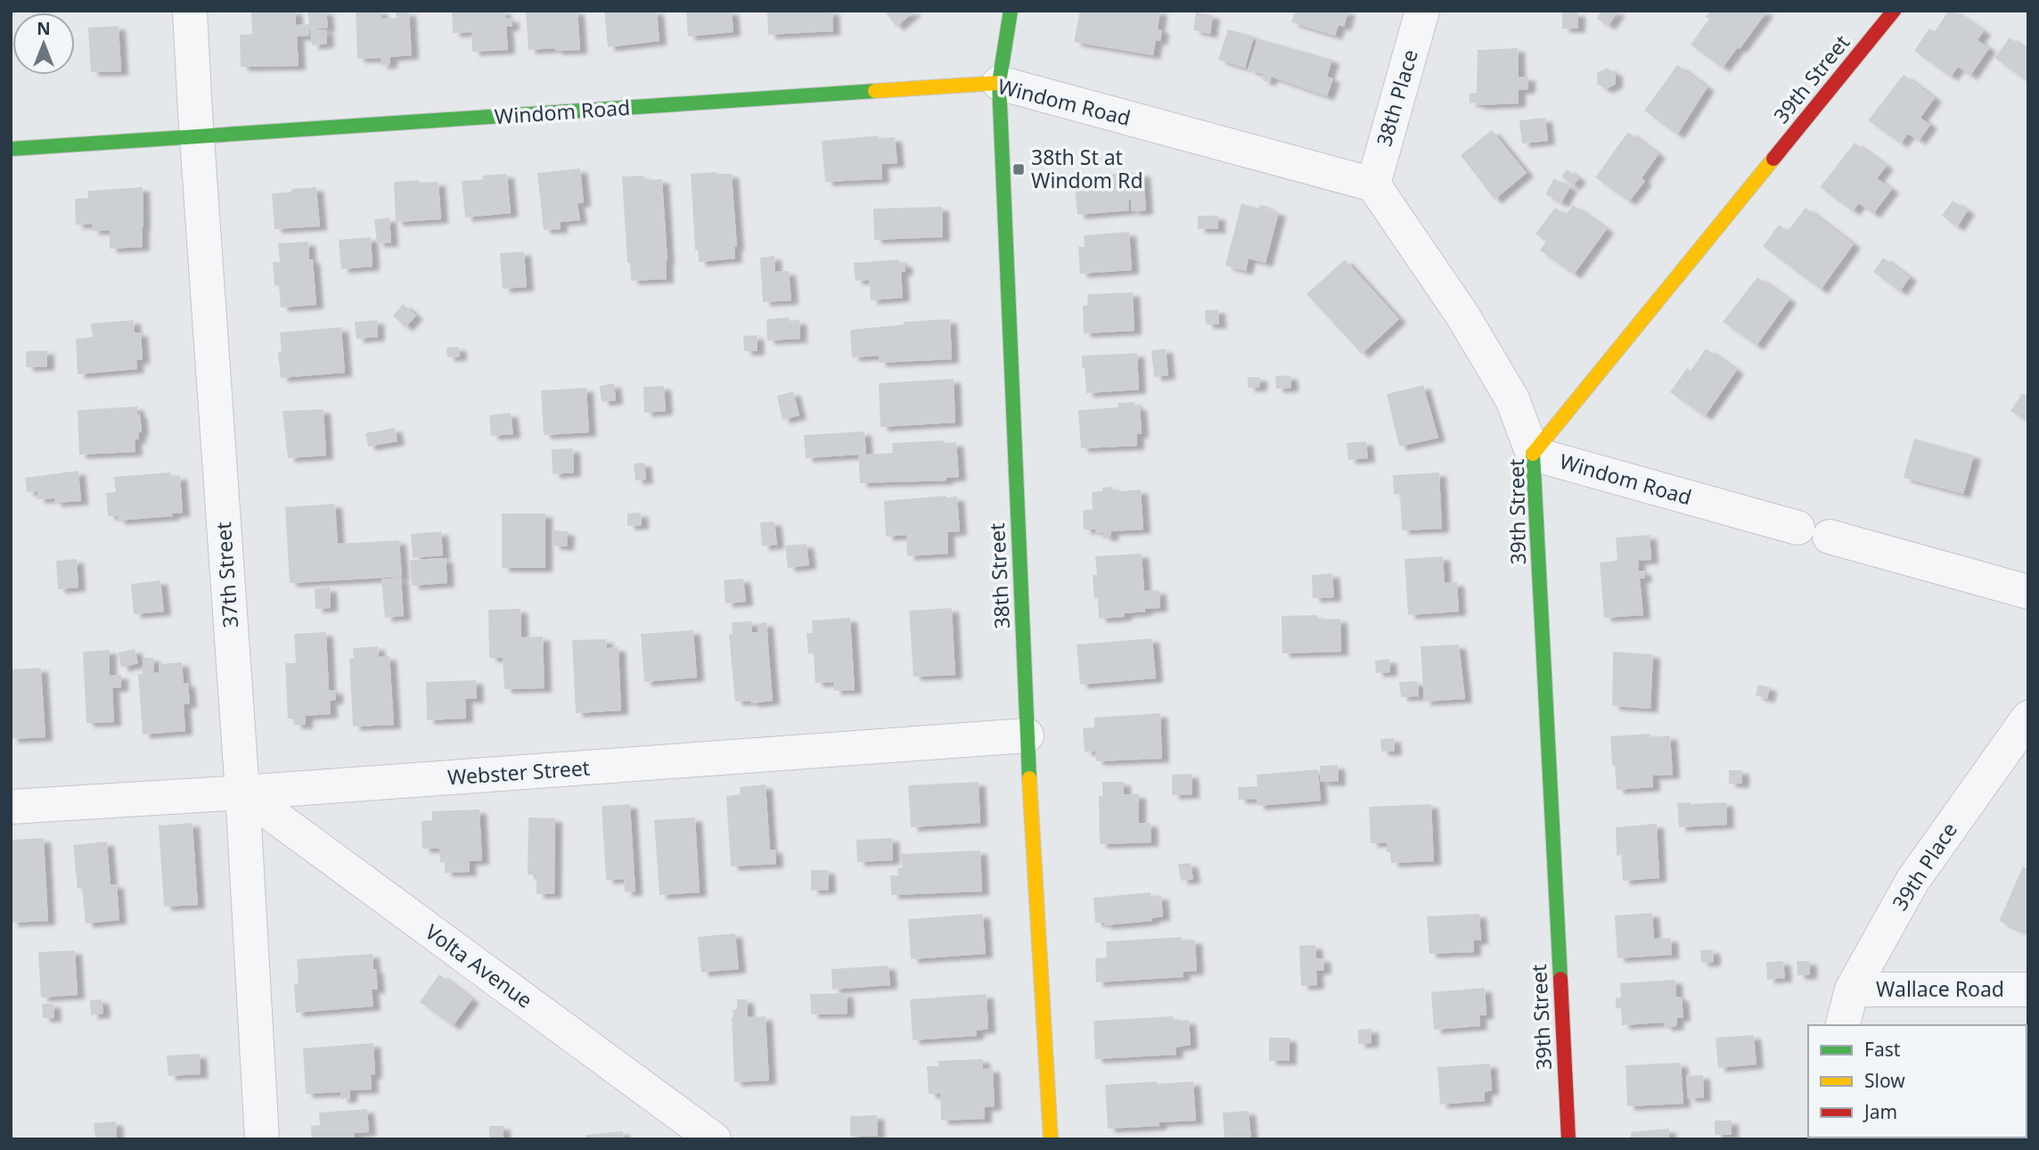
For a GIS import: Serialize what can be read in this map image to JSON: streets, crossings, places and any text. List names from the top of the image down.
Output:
{
  "streets": {
    "street": [
      "39th Street",
      "38th Place",
      "Windom Road",
      "37th Street",
      "38th Street",
      "Webster Street",
      "39th Place",
      "Volta Avenue",
      "Wallace Road"
    ]
  },
  "crossings": [
    ["39th Street", "Windom Road"],
    ["38th Place", "Windom Road"],
    ["Windom Road", "37th Street"],
    ["Windom Road", "38th Street"],
    ["37th Street", "Webster Street"],
    ["37th Street", "Volta Avenue"],
    ["38th Street", "Webster Street"],
    ["Webster Street", "Volta Avenue"],
    ["39th Place", "Wallace Road"]
  ],
  "places": {
    "transit": ["38th St at Windom Rd"]
  },
  "legend": ["Fast", "Slow", "Jam"],
  "north": "top"
}
